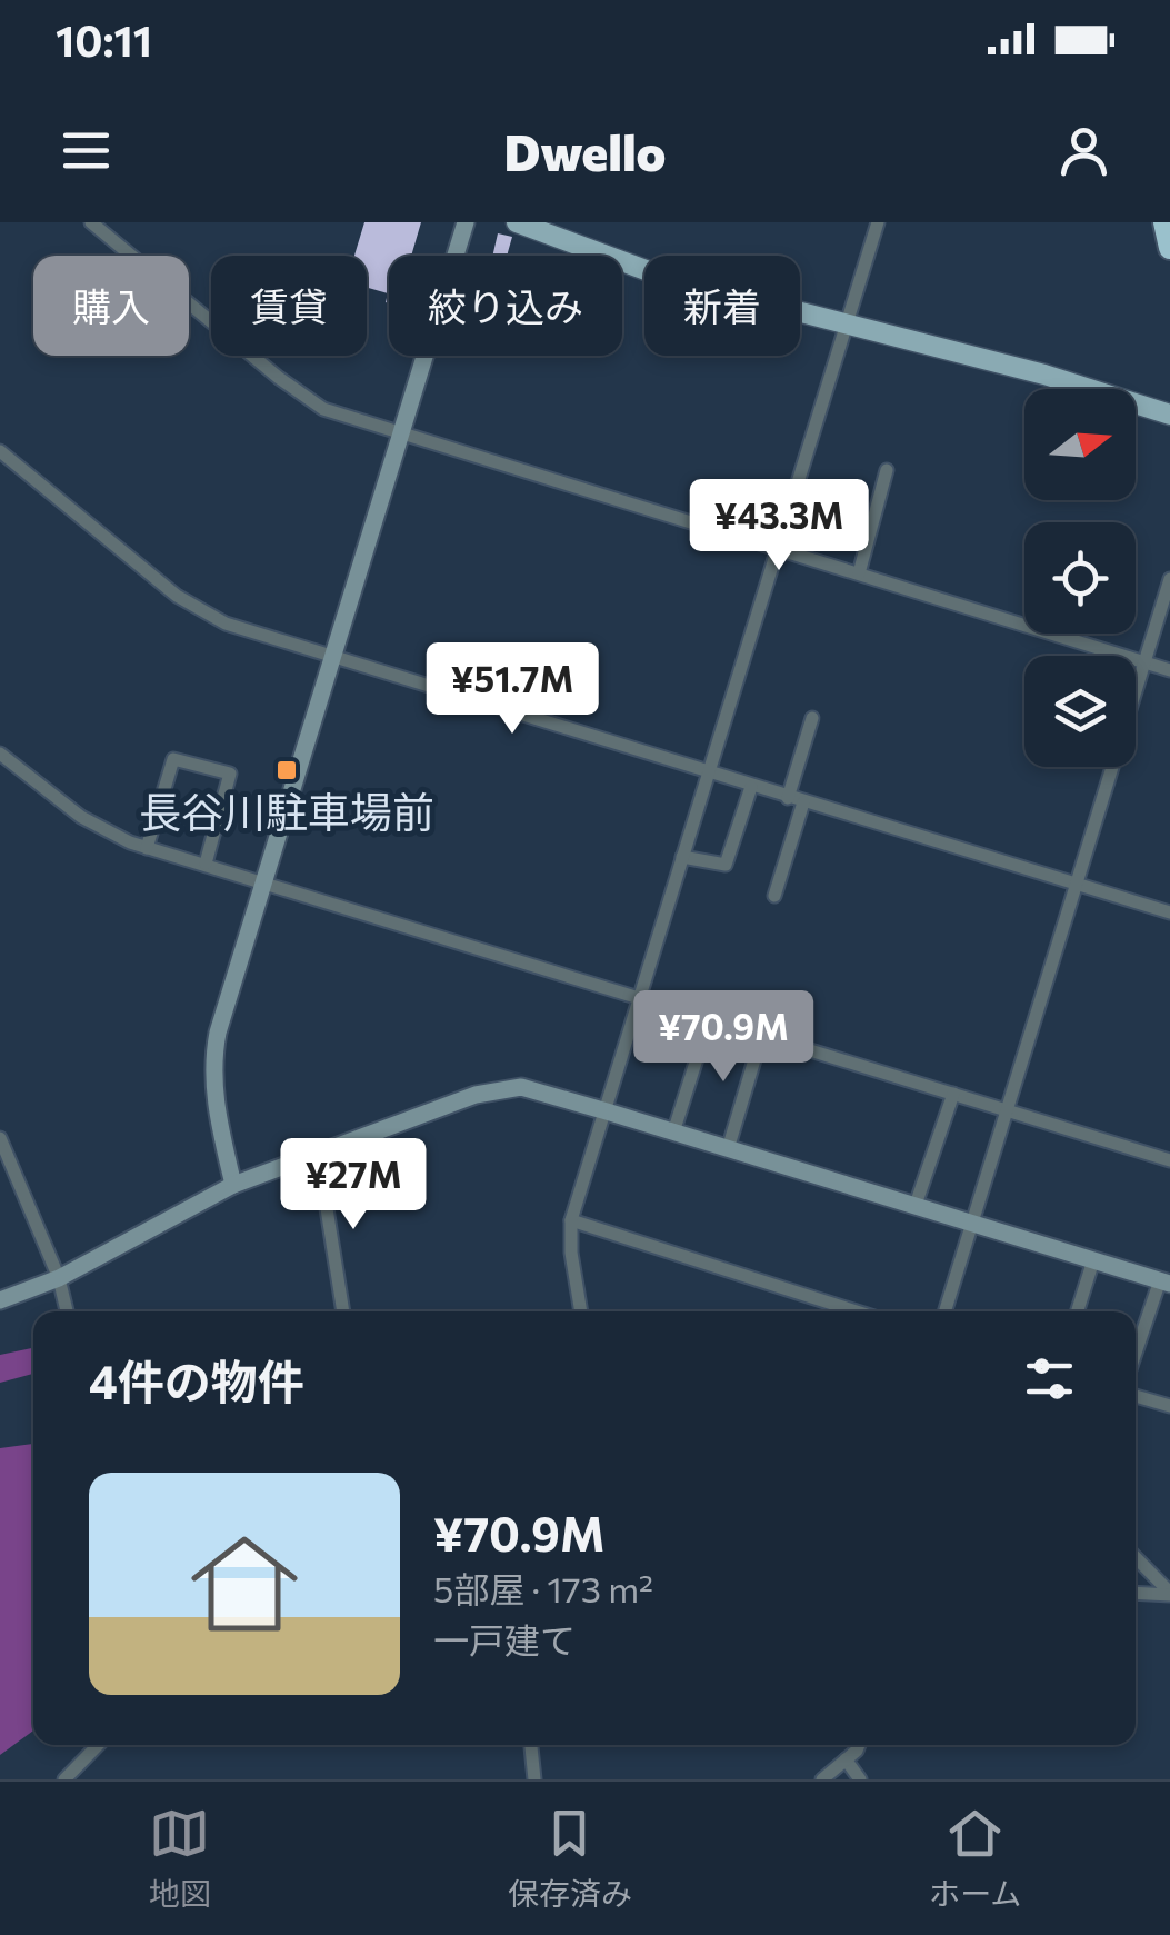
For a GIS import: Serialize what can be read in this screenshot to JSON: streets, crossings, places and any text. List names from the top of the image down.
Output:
{
  "places": {
    "transit": ["長谷川駐車場前"]
  },
  "north": "right",
  "page": {
    "status": "10:11",
    "header": "Dwello",
    "chip": [
      "購入",
      "賃貸",
      "絞り込み",
      "新着"
    ],
    "price": [
      "¥43.3M",
      "¥51.7M",
      "¥70.9M",
      "¥27M"
    ],
    "heading": "4件の物件",
    "list": [
      {
        "name": "¥70.9M",
        "note": "5部屋 · 173 m² · 一戸建て"
      }
    ],
    "tabs": ["地図", "保存済み", "ホーム"]
  }
}
